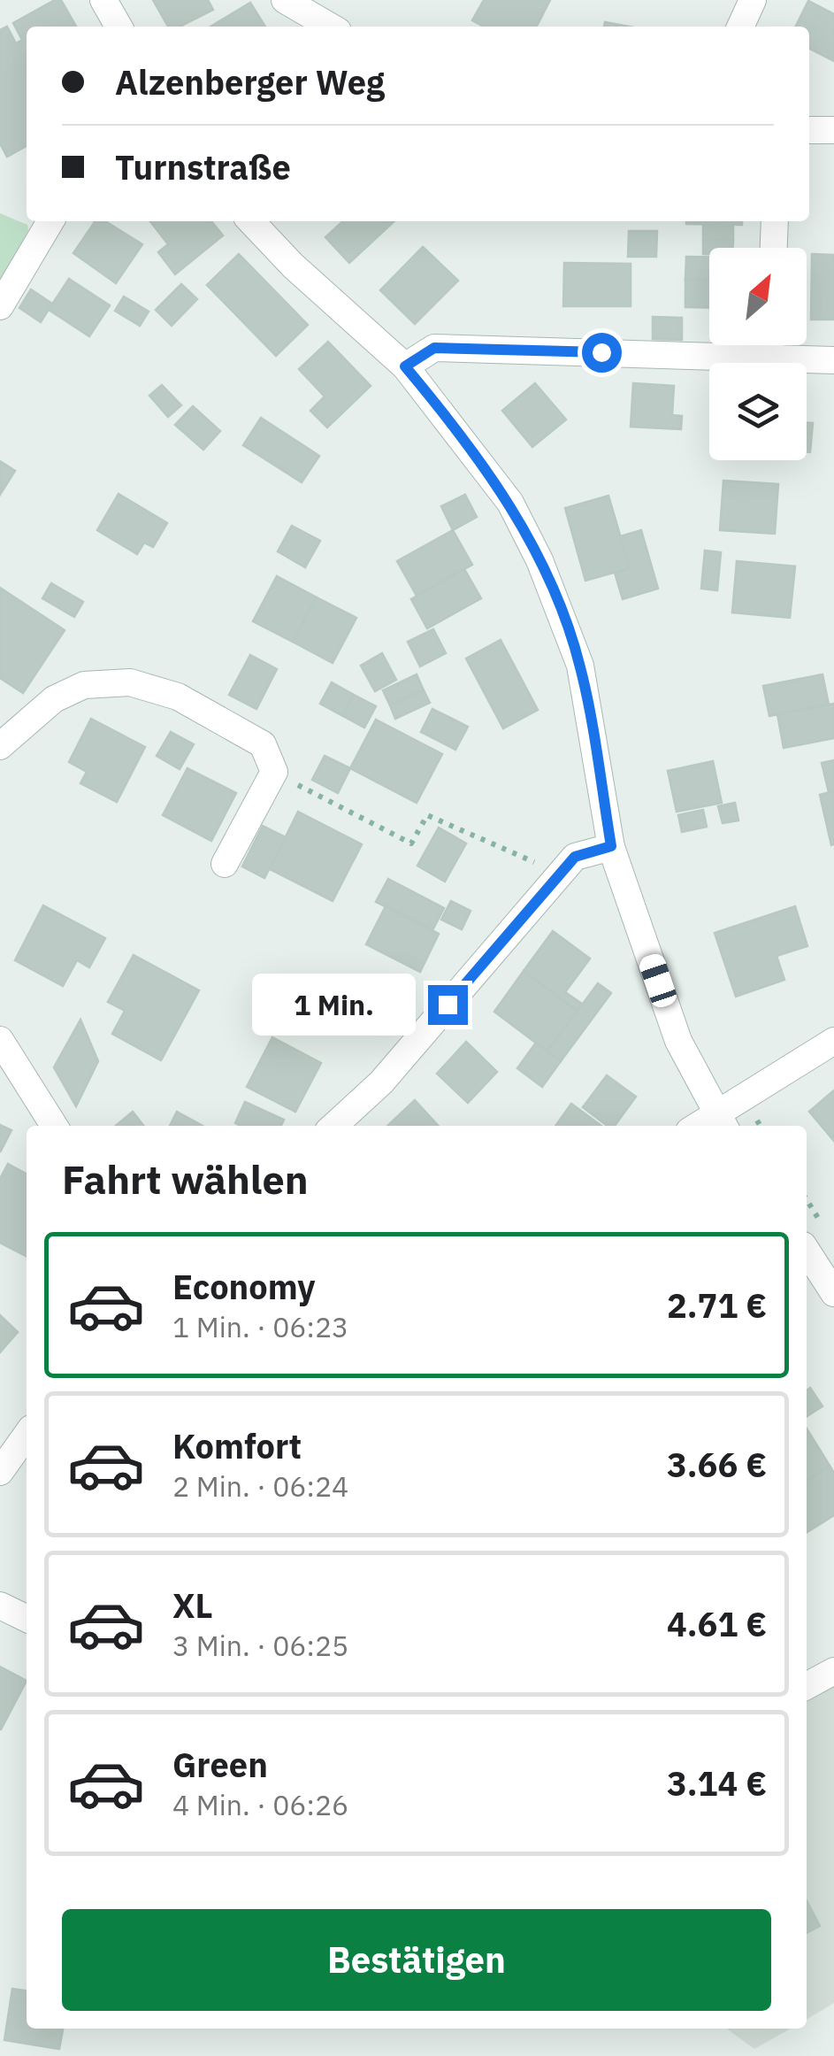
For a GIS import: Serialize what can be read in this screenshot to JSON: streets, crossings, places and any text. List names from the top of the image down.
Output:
{
  "north": "top right",
  "page": {
    "banner": ["Alzenberger Weg", "Turnstraße"],
    "bubble": "1 Min.",
    "heading": "Fahrt wählen",
    "list": [
      {
        "name": "Economy",
        "note": "1 Min. · 06:23",
        "value": "2.71 €"
      },
      {
        "name": "Komfort",
        "note": "2 Min. · 06:24",
        "value": "3.66 €"
      },
      {
        "name": "XL",
        "note": "3 Min. · 06:25",
        "value": "4.61 €"
      },
      {
        "name": "Green",
        "note": "4 Min. · 06:26",
        "value": "3.14 €"
      }
    ],
    "buttons": "Bestätigen"
  }
}
